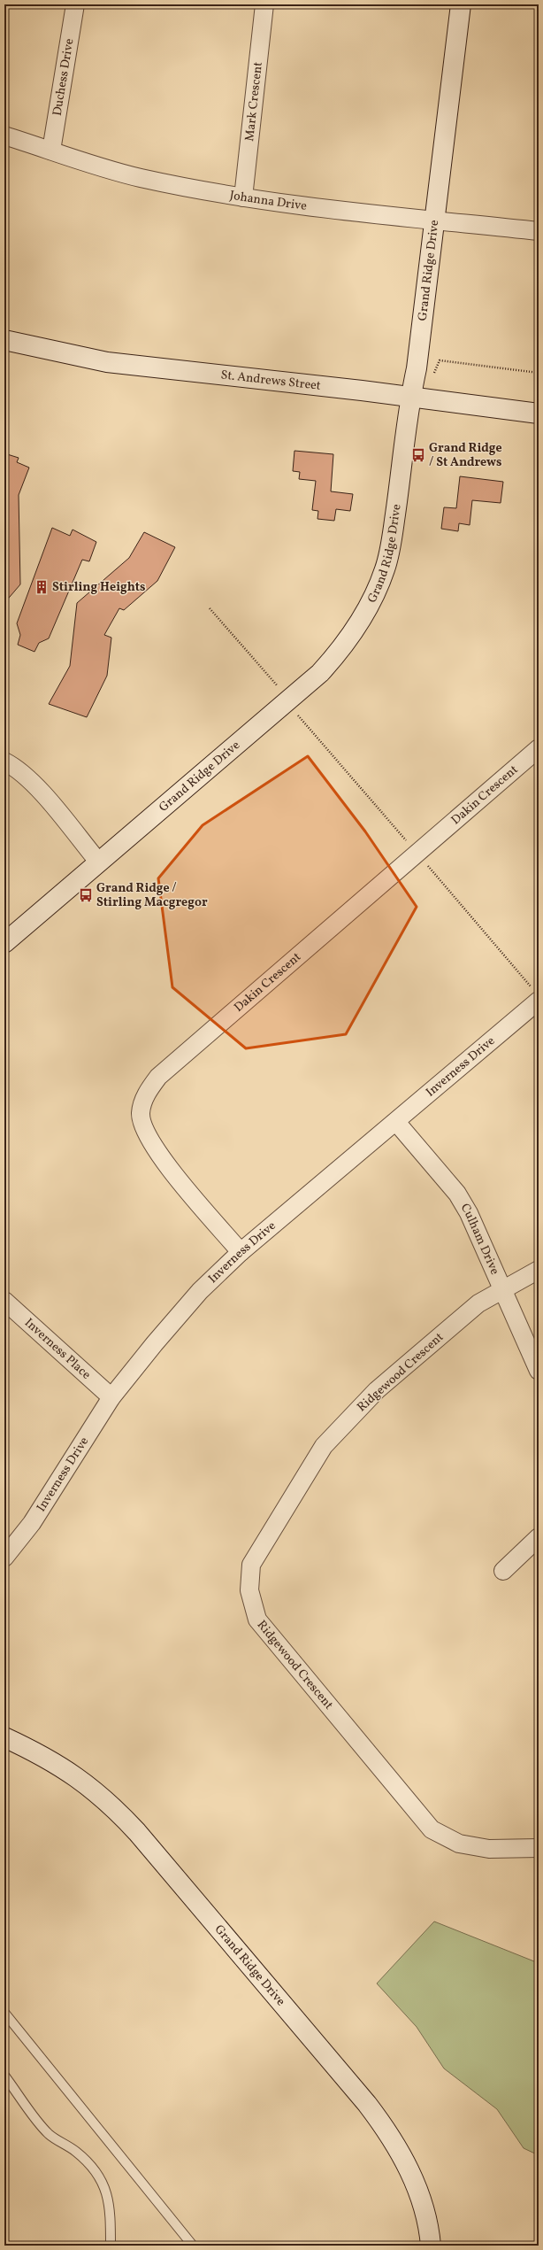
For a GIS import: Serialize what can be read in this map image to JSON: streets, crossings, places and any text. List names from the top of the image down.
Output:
{
  "streets": {
    "street": [
      "Duchess Drive",
      "Mark Crescent",
      "Johanna Drive",
      "Grand Ridge Drive",
      "St. Andrews Street",
      "Dakin Crescent",
      "Inverness Drive",
      "Culham Drive",
      "Inverness Place",
      "Ridgewood Crescent"
    ]
  },
  "crossings": [
    ["Duchess Drive", "Johanna Drive"],
    ["Mark Crescent", "Johanna Drive"],
    ["Johanna Drive", "Grand Ridge Drive"],
    ["Grand Ridge Drive", "St. Andrews Street"],
    ["Dakin Crescent", "Inverness Drive"],
    ["Inverness Drive", "Culham Drive"],
    ["Inverness Drive", "Inverness Place"],
    ["Culham Drive", "Ridgewood Crescent"]
  ],
  "places": {
    "bus stop": ["Grand Ridge / St Andrews", "Grand Ridge / Stirling Macgregor"],
    "building": ["Stirling Heights"]
  }
}
